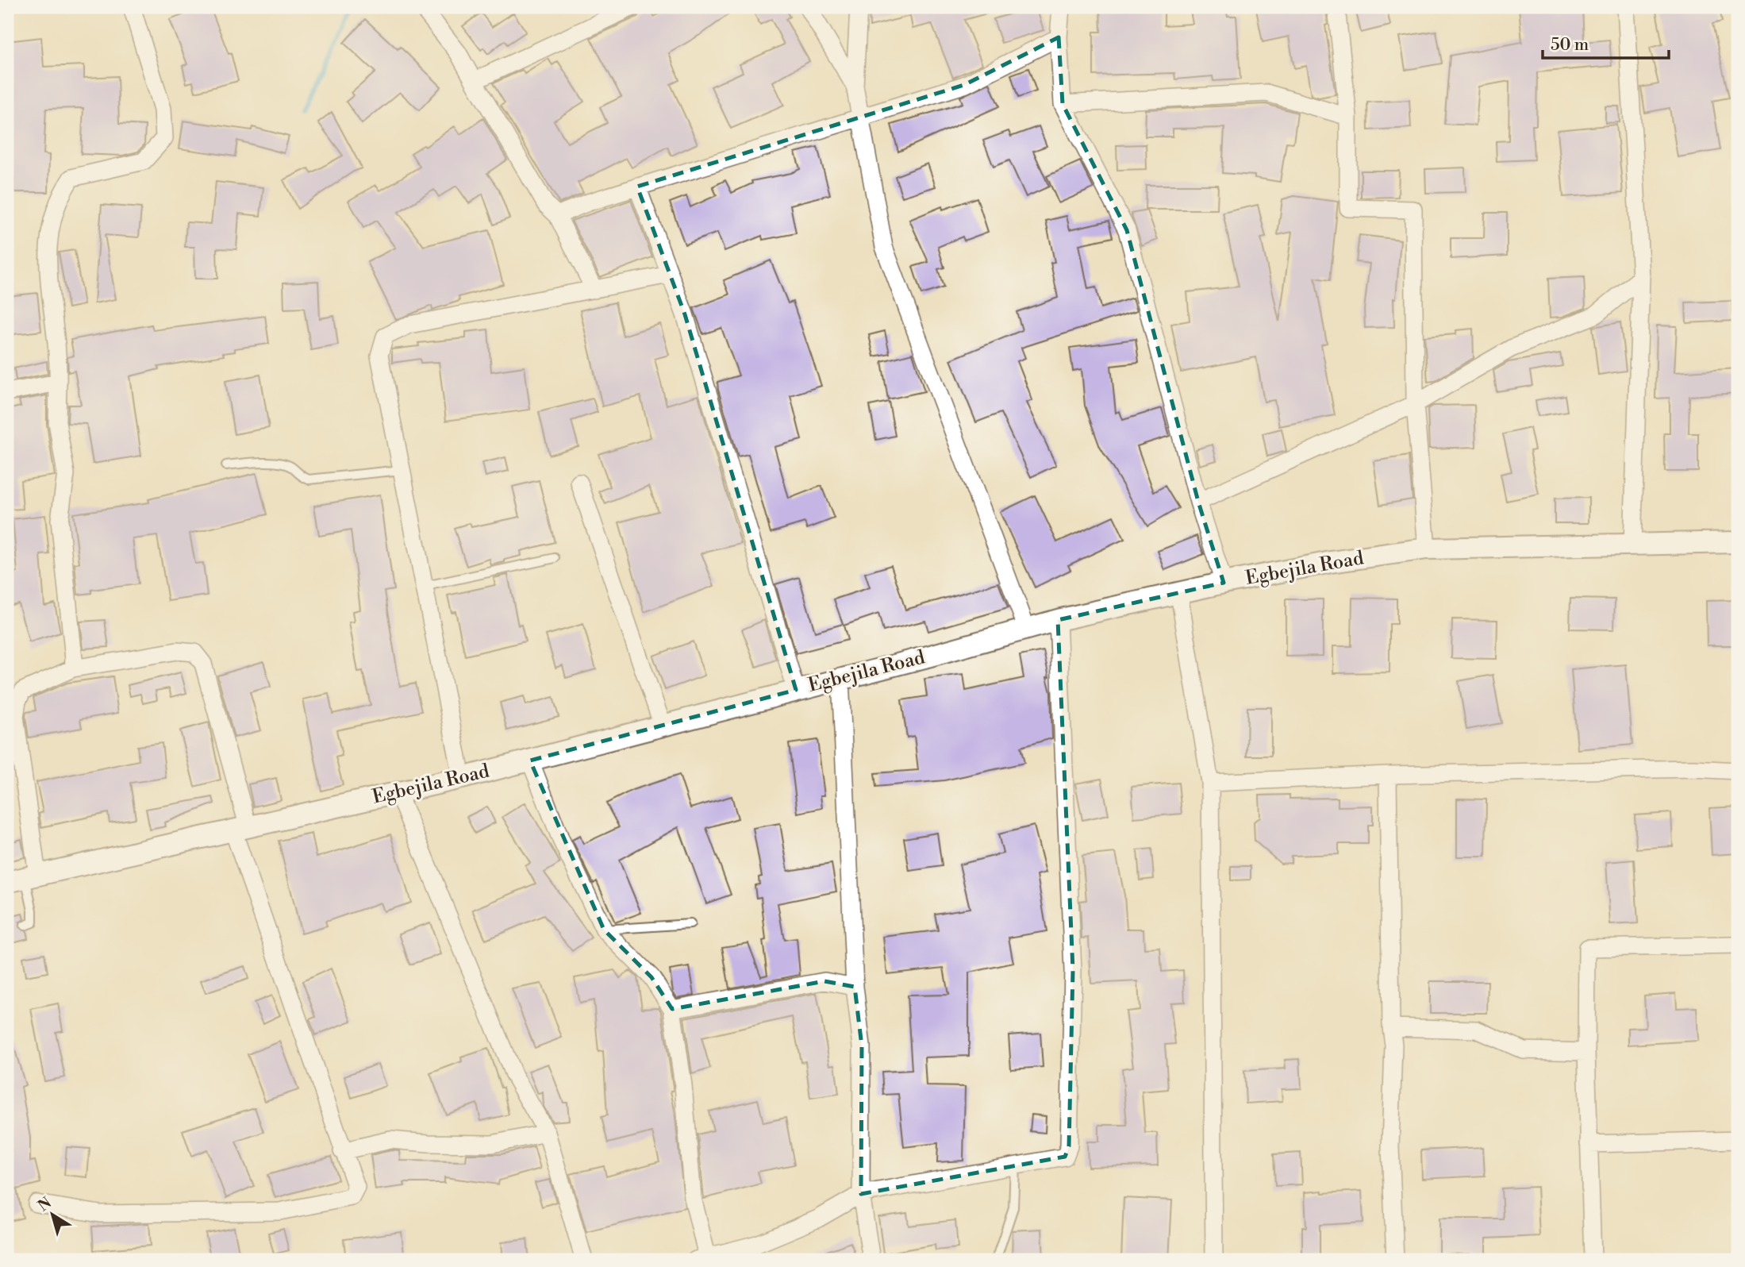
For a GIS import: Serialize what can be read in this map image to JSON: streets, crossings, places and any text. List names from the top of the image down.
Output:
{
  "streets": {
    "street": ["Egbejila Road"]
  },
  "scale_bar": "50 m",
  "north": "top left"
}
